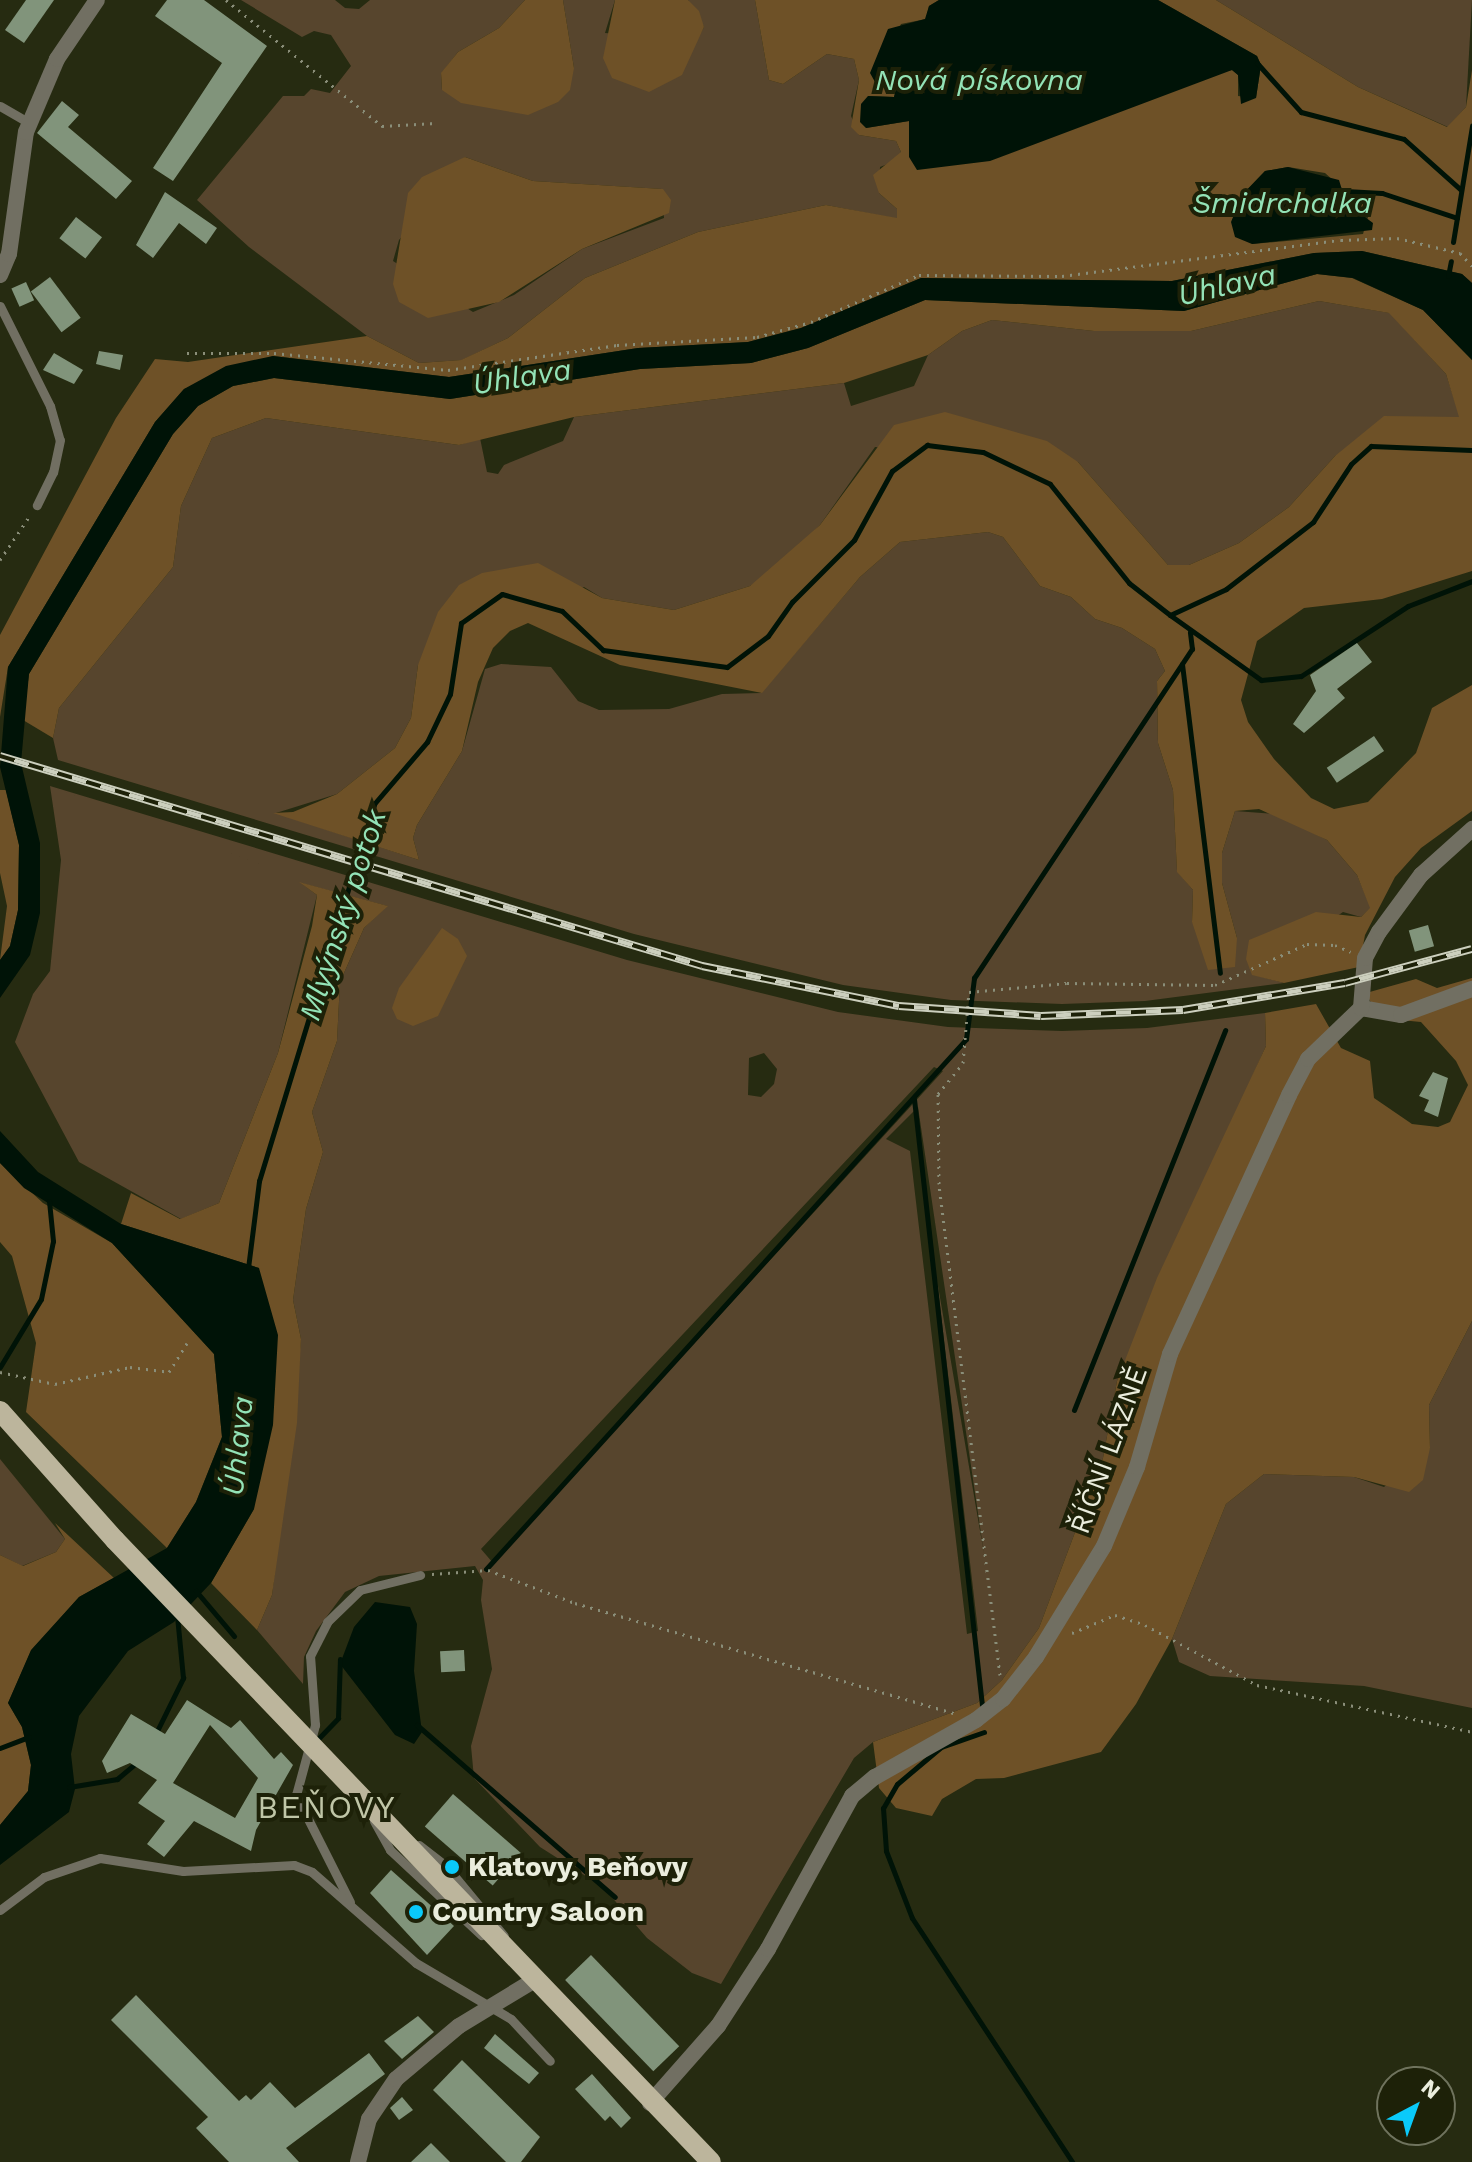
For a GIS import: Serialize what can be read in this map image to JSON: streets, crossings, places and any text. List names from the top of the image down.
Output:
{
  "streets": {
    "street": ["ŘÍČNÍ LÁZNĚ"]
  },
  "districts": ["BEŇOVY"],
  "water": [
    "Nová pískovna",
    "Šmidrchalka",
    "Úhlava",
    "Mlyýnský potok"
  ],
  "places": ["Klatovy, Beňovy", "Country Saloon"],
  "north": "top right"
}
